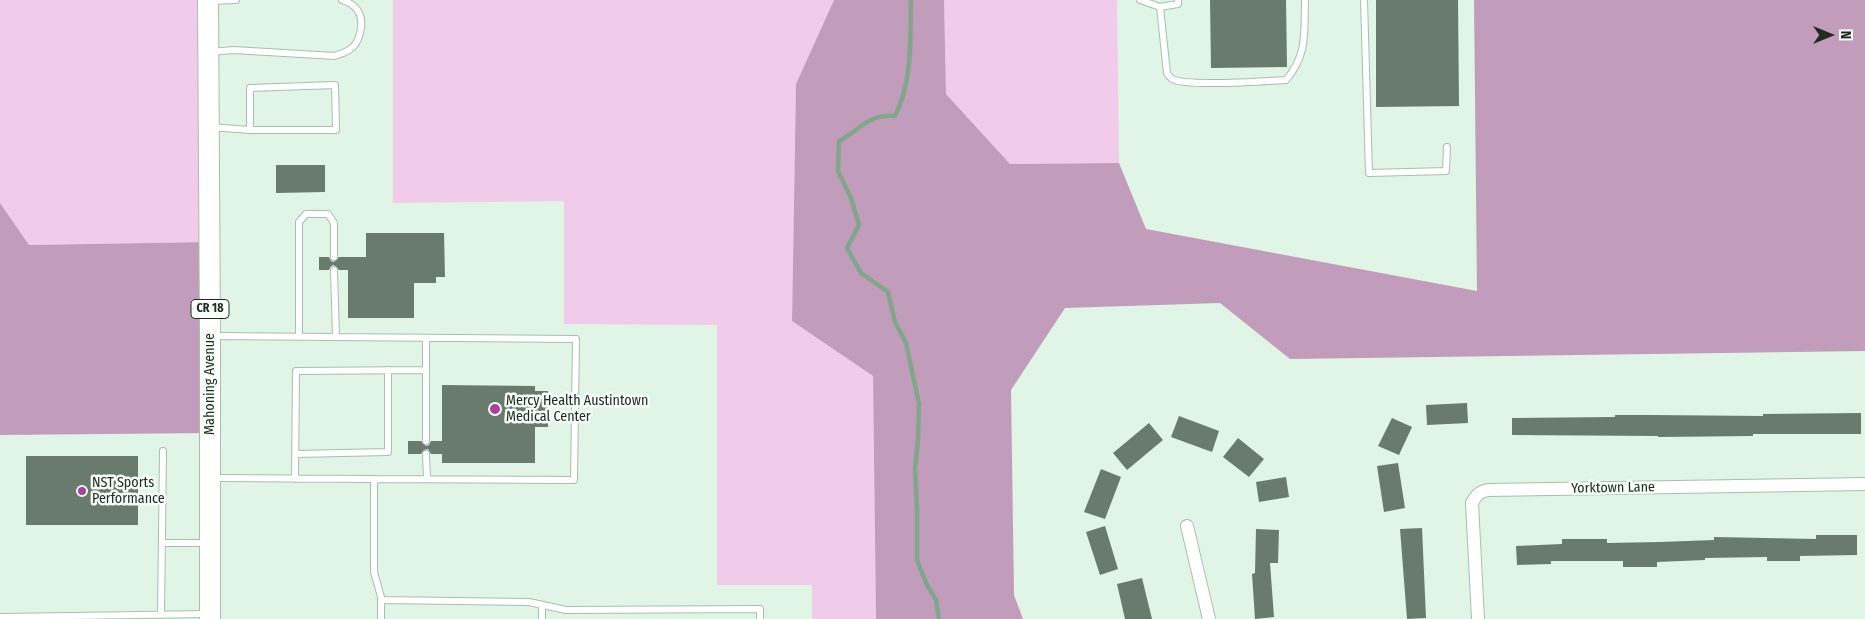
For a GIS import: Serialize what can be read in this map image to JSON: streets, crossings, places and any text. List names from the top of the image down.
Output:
{
  "streets": {
    "main road": ["CR 18", "Mahoning Avenue"],
    "street": ["Yorktown Lane"]
  },
  "places": ["Mercy Health Austintown Medical Center", "NST Sports Performance"],
  "north": "right"
}
